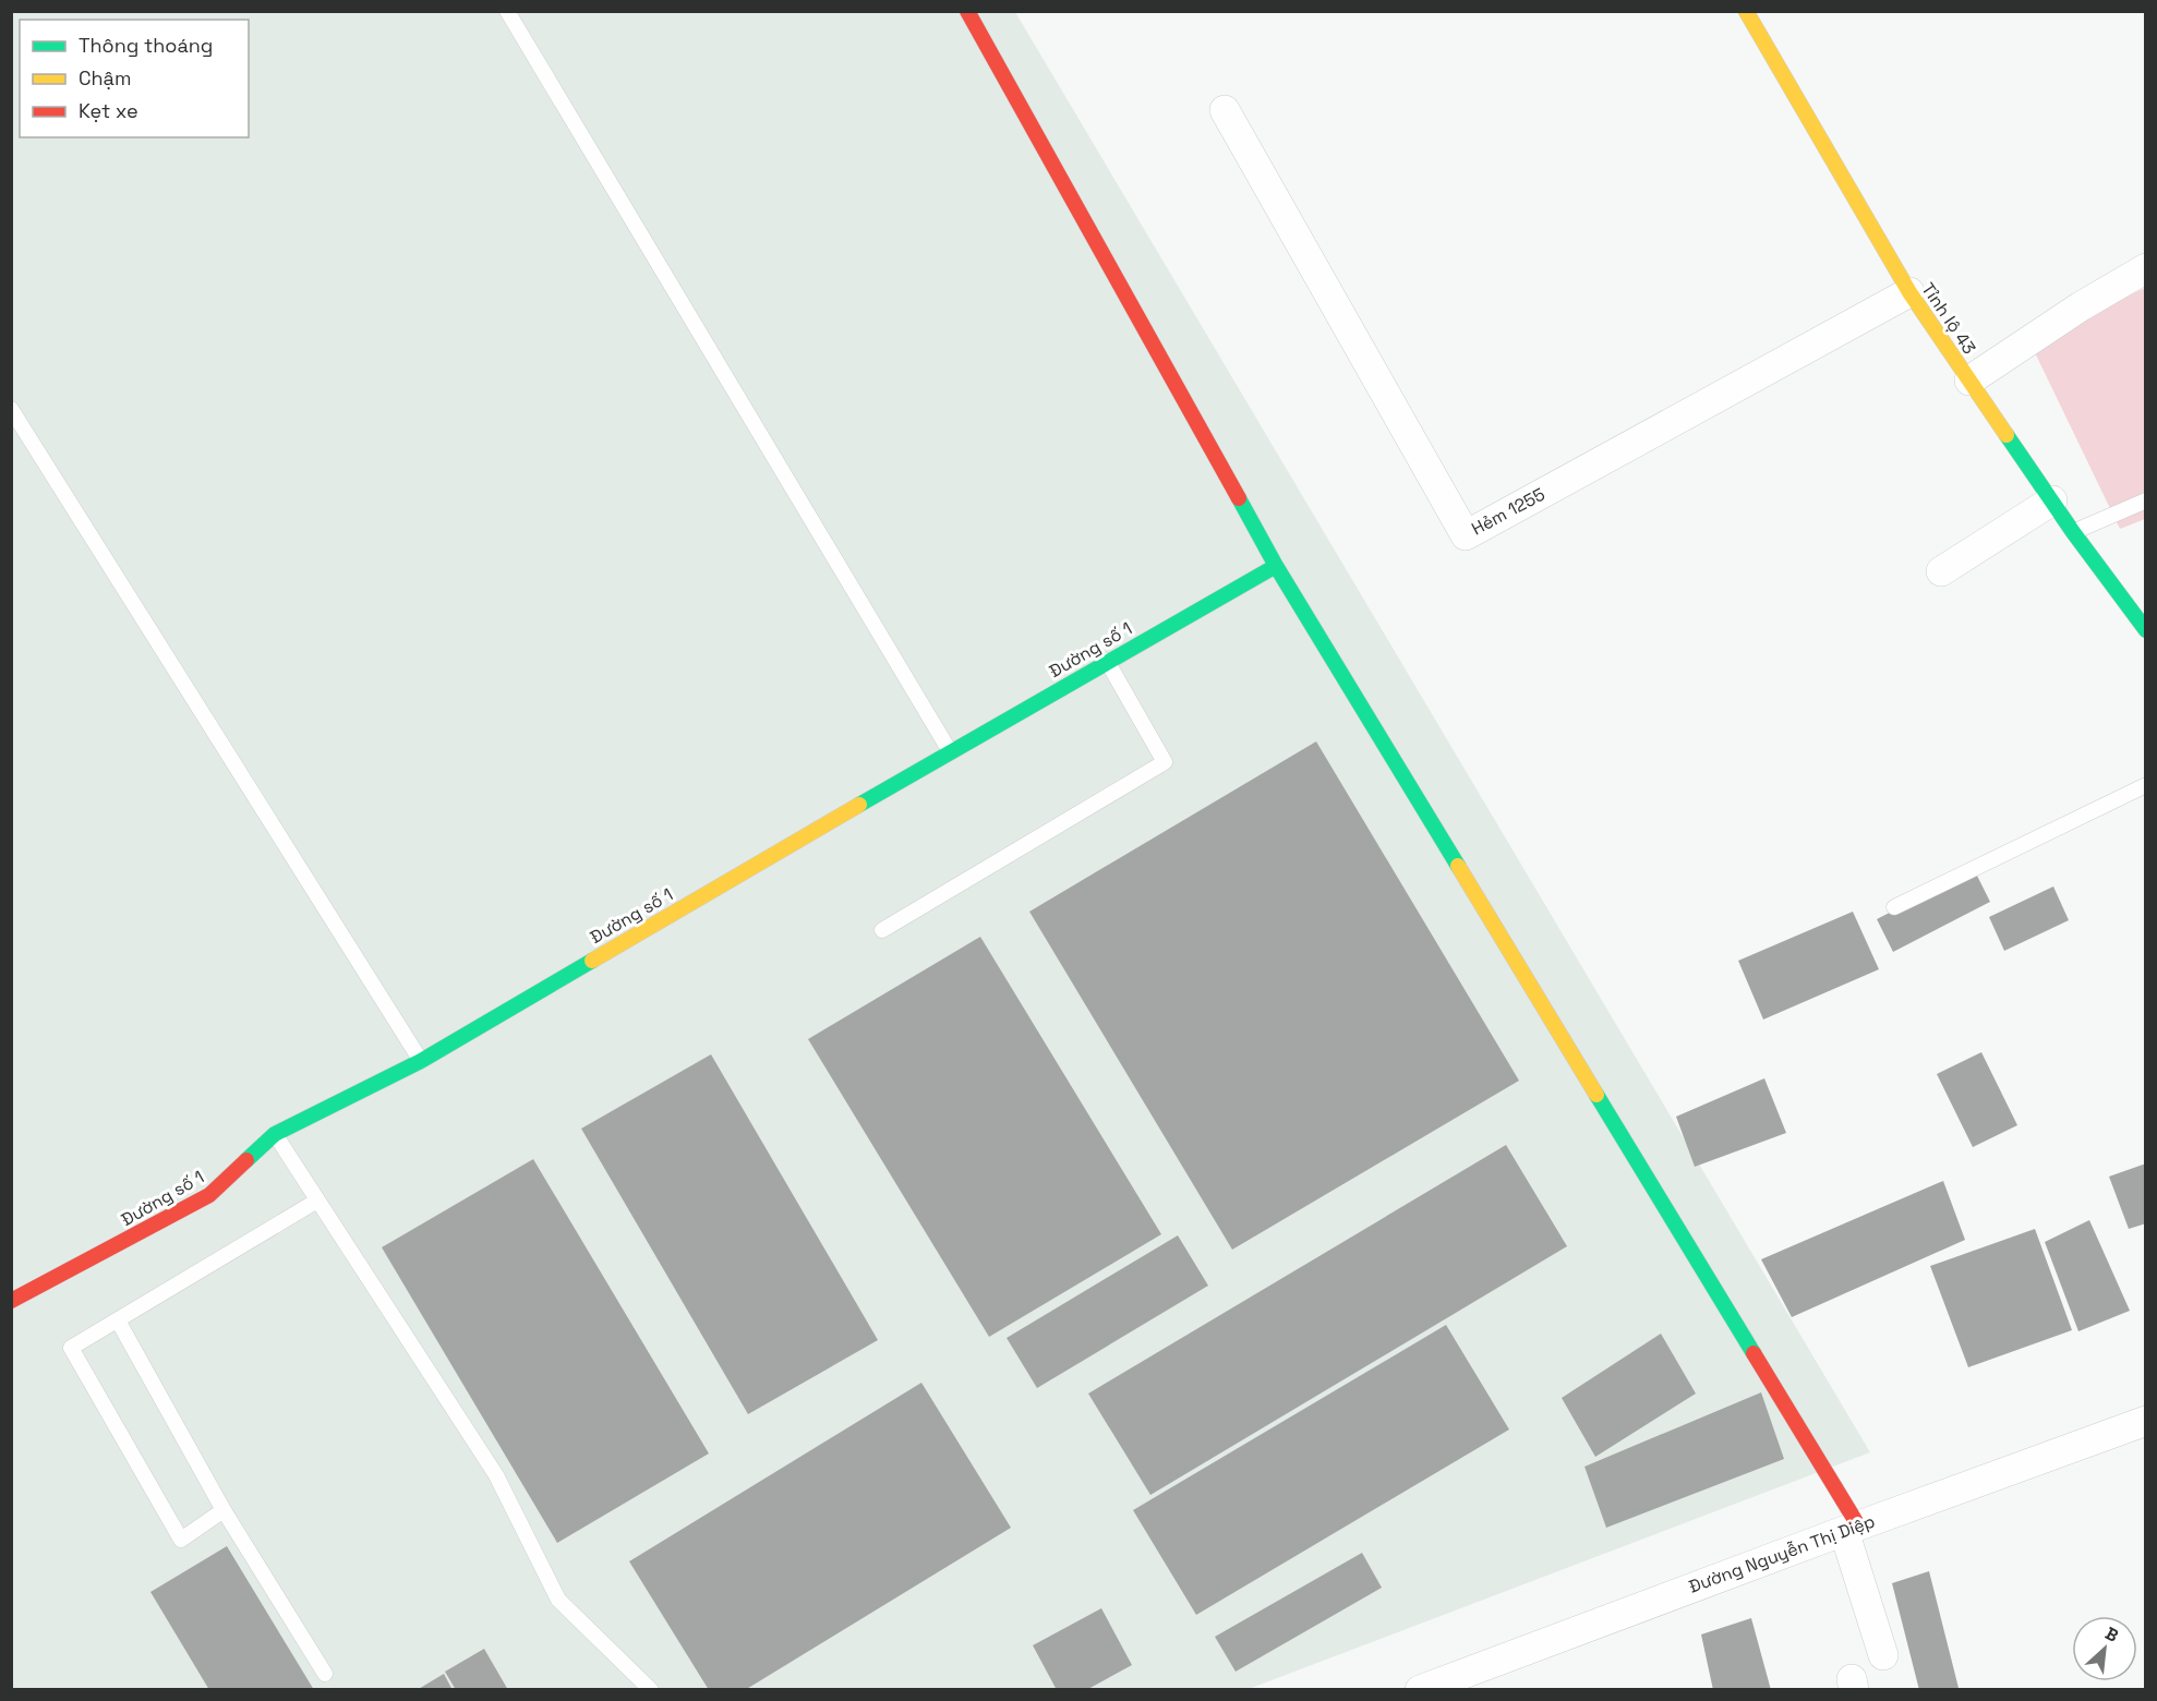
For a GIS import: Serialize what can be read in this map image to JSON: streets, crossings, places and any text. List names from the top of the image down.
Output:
{
  "streets": {
    "street": [
      "Tỉnh lộ 43",
      "Hẻm 1255",
      "Đường số 1",
      "Đường Nguyễn Thị Diệp"
    ]
  },
  "crossings": [
    ["Tỉnh lộ 43", "Hẻm 1255"]
  ],
  "legend": ["Thông thoáng", "Chậm", "Kẹt xe"],
  "north": "top right"
}
